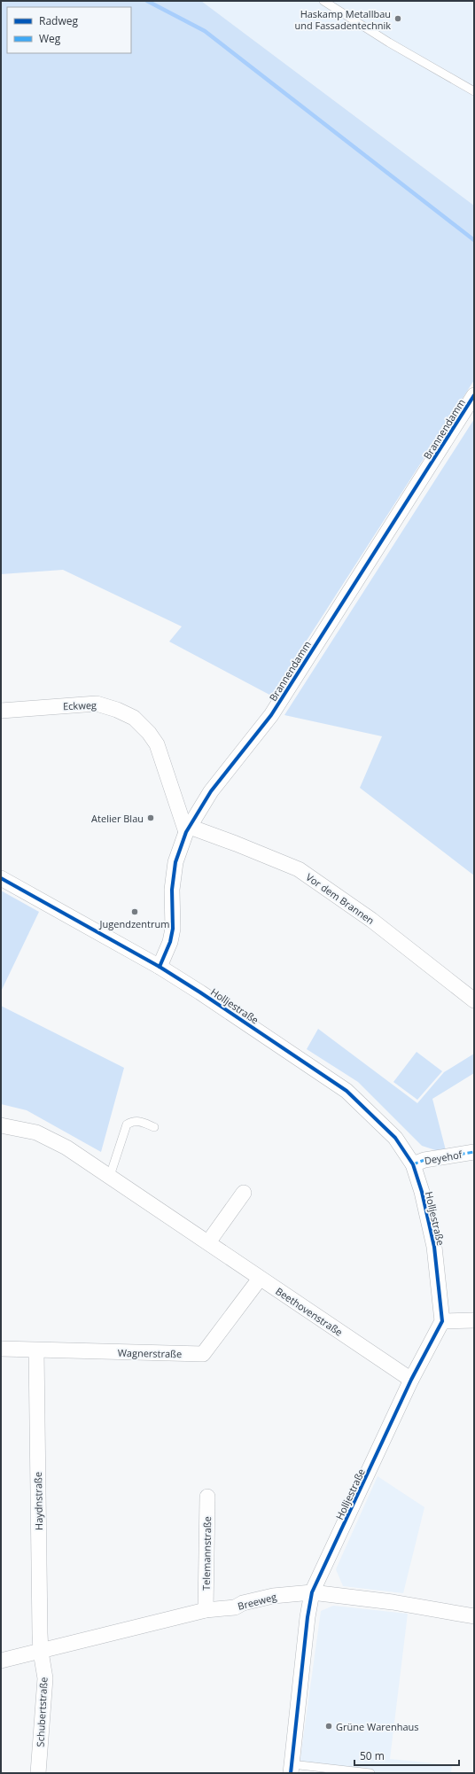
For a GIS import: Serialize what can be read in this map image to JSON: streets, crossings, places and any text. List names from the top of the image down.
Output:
{
  "streets": {
    "street": [
      "Brannendamm",
      "Eckweg",
      "Vor dem Brannen",
      "Holljestraße",
      "Deyehof",
      "Beethovenstraße",
      "Wagnerstraße",
      "Haydnstraße",
      "Telemannstraße",
      "Breeweg",
      "Schubertstraße"
    ]
  },
  "crossings": [
    ["Brannendamm", "Eckweg"],
    ["Brannendamm", "Vor dem Brannen"],
    ["Brannendamm", "Holljestraße"],
    ["Eckweg", "Vor dem Brannen"],
    ["Holljestraße", "Deyehof"],
    ["Holljestraße", "Beethovenstraße"],
    ["Holljestraße", "Breeweg"],
    ["Beethovenstraße", "Wagnerstraße"],
    ["Wagnerstraße", "Haydnstraße"],
    ["Haydnstraße", "Breeweg"],
    ["Haydnstraße", "Schubertstraße"],
    ["Telemannstraße", "Breeweg"],
    ["Breeweg", "Schubertstraße"]
  ],
  "places": [
    "Haskamp Metallbau und Fassadentechnik",
    "Atelier Blau",
    "Jugendzentrum",
    "Grüne Warenhaus"
  ],
  "legend": ["Radweg", "Weg"],
  "scale_bar": "50 m"
}
